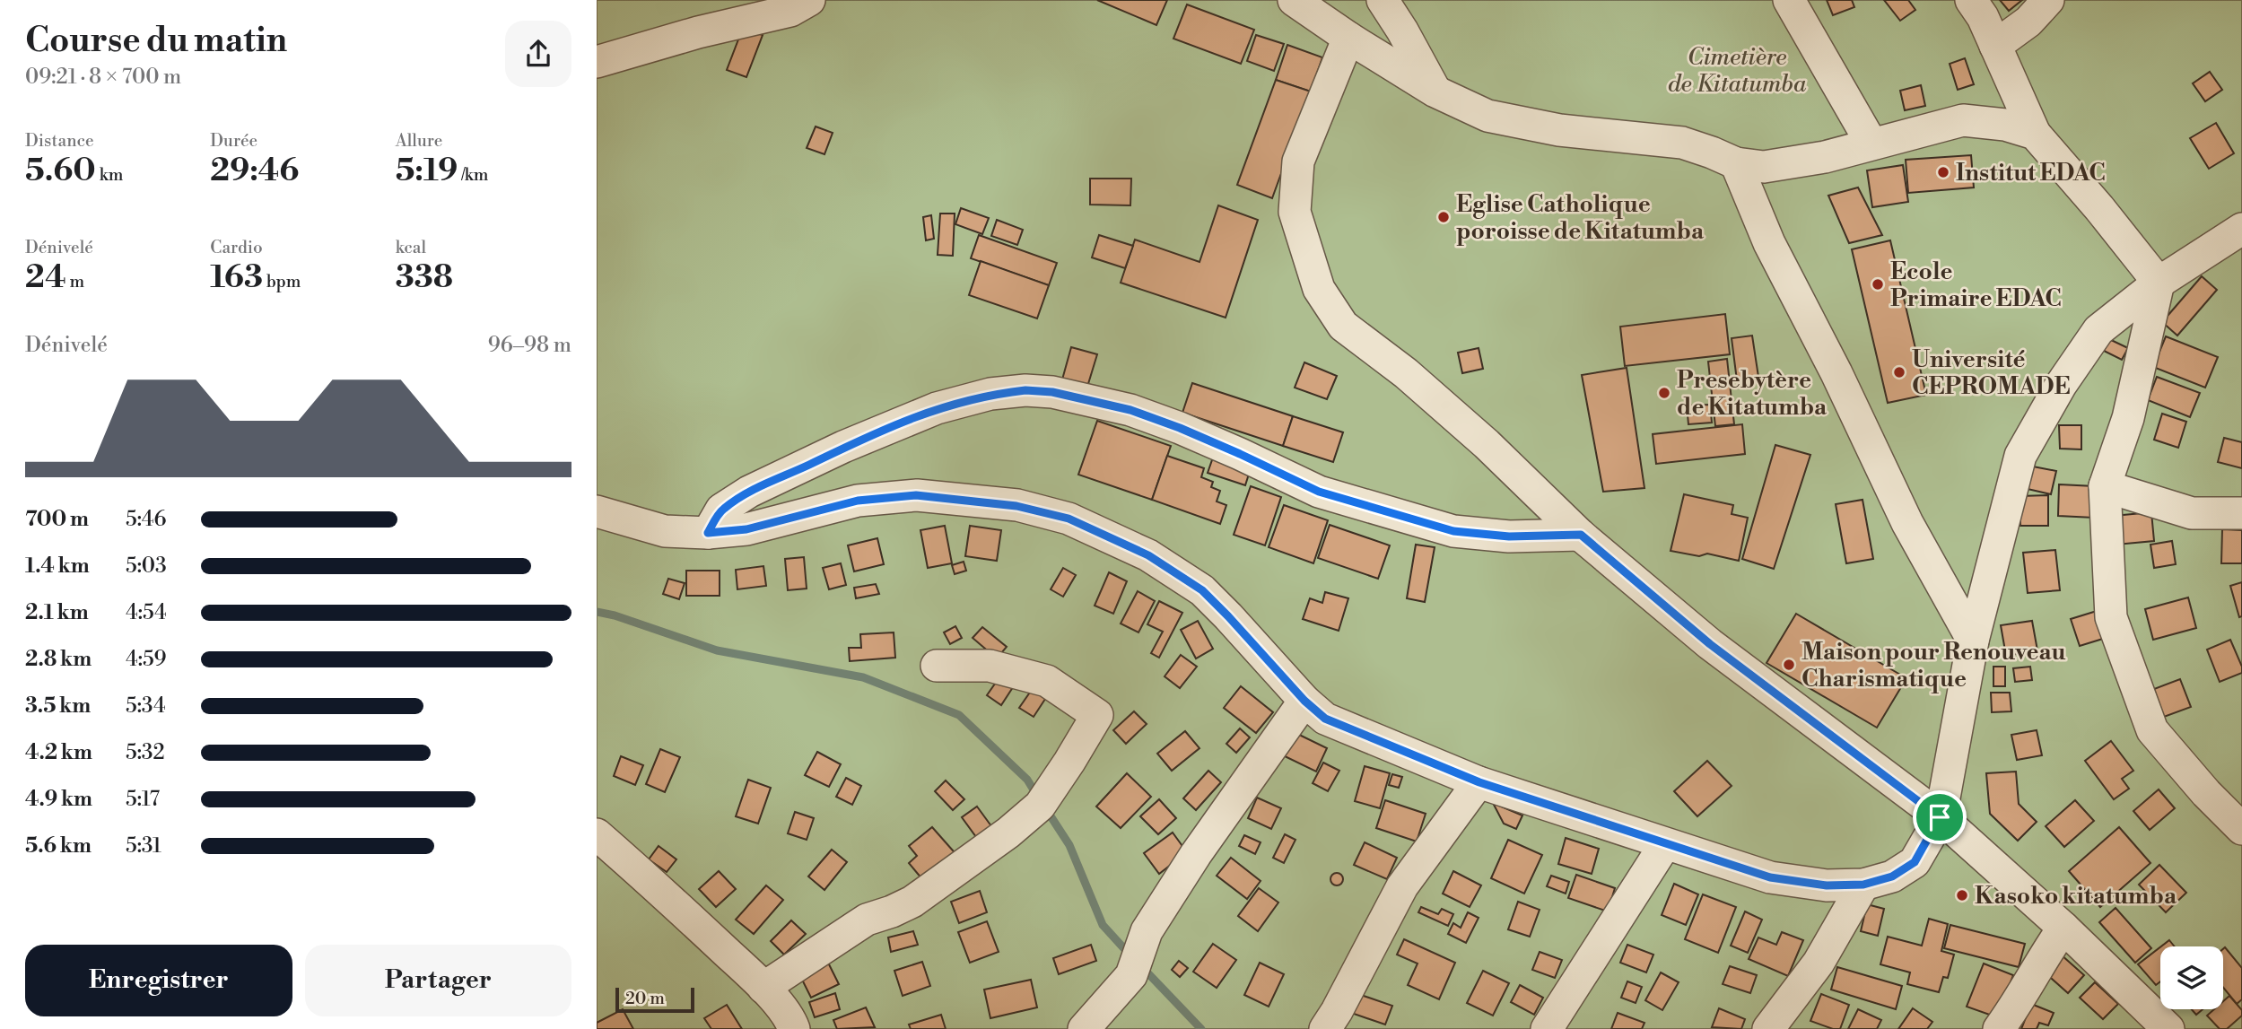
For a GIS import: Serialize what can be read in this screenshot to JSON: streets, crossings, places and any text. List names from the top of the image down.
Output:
{
  "parks": ["Cimetière de Kitatumba"],
  "places": [
    "Institut EDAC",
    "Eglise Catholique poroisse de Kitatumba",
    "Ecole Primaire EDAC",
    "Université CEPROMADE",
    "Presebytère de Kitatumba",
    "Maison pour Renouveau Charismatique",
    "Kasoko kitatumba"
  ],
  "scale_bar": "20 m",
  "page": {
    "heading": ["Course du matin", "09:21 · 8 × 700 m"],
    "stats": [
      ["Distance", "5.60 km"],
      ["Durée", "29:46"],
      ["Allure", "5:19 /km"],
      ["Dénivelé", "24 m"],
      ["Cardio", "163 bpm"],
      ["kcal", "338"]
    ],
    "chart": ["Dénivelé", "96–98 m"],
    "list": [
      {
        "name": "700 m",
        "note": "5:46"
      },
      {
        "name": "1.4 km",
        "note": "5:03"
      },
      {
        "name": "2.1 km",
        "note": "4:54"
      },
      {
        "name": "2.8 km",
        "note": "4:59"
      },
      {
        "name": "3.5 km",
        "note": "5:34"
      },
      {
        "name": "4.2 km",
        "note": "5:32"
      },
      {
        "name": "4.9 km",
        "note": "5:17"
      },
      {
        "name": "5.6 km",
        "note": "5:31"
      }
    ],
    "buttons": ["Enregistrer", "Partager"],
    "scale": "20 m"
  }
}
